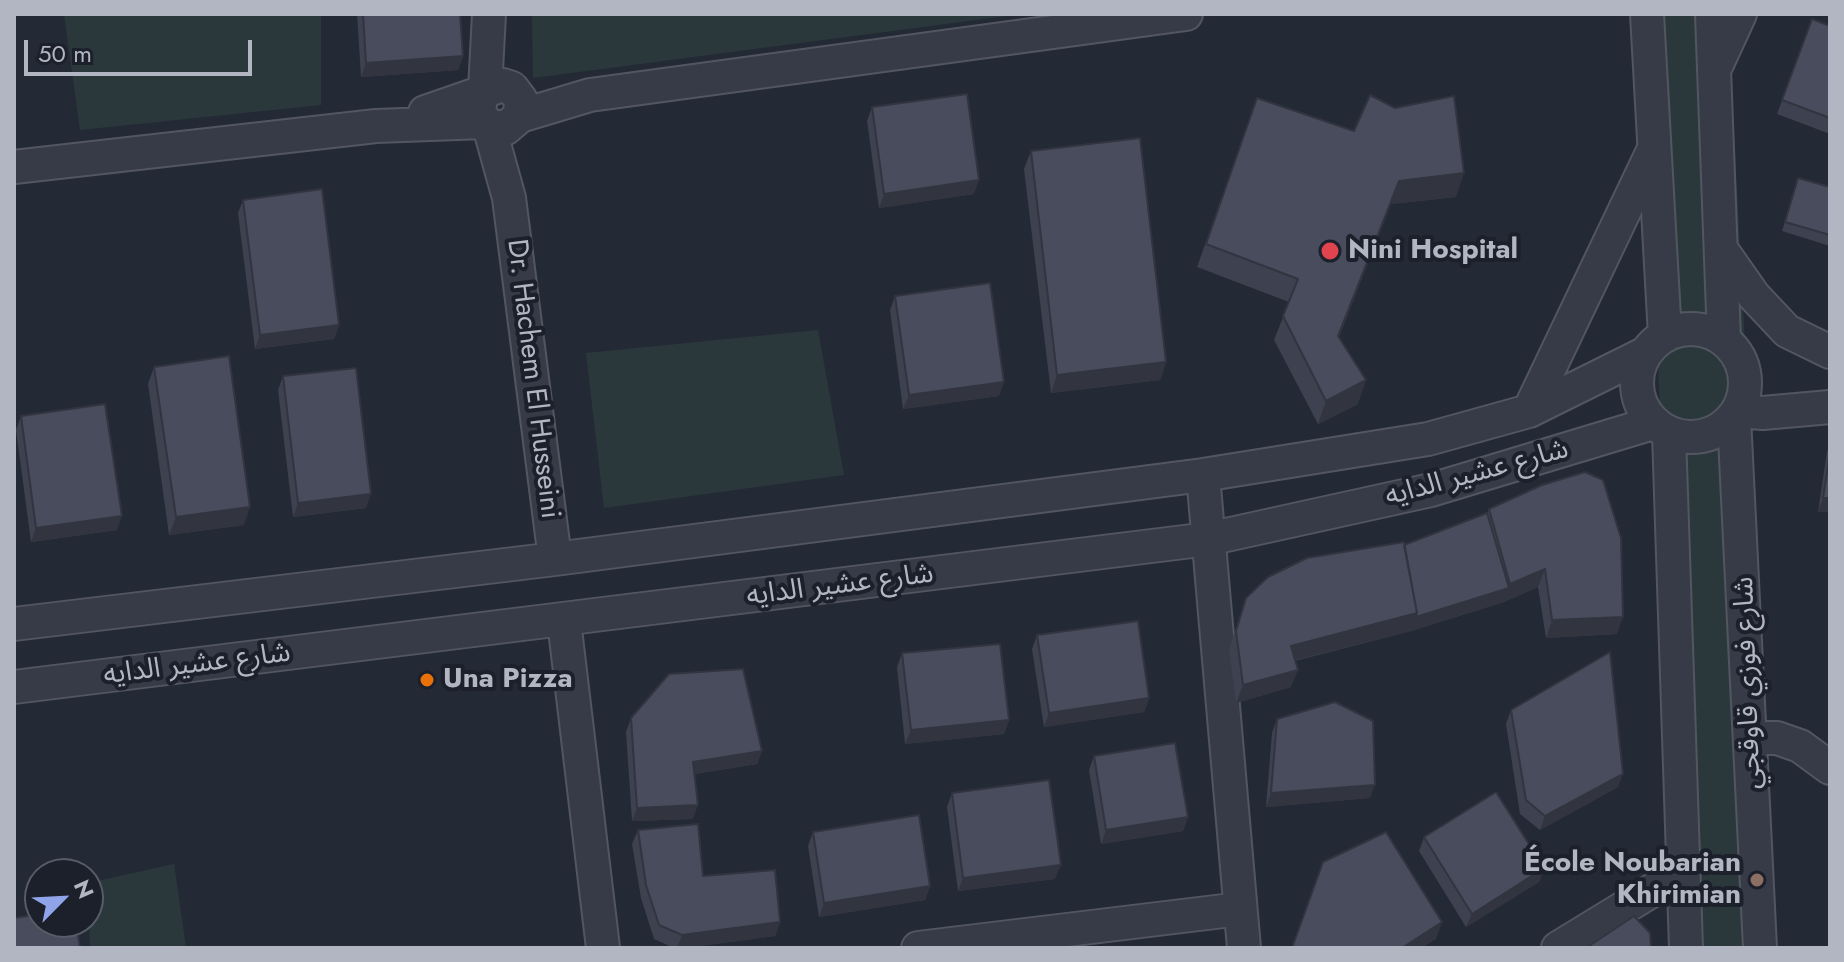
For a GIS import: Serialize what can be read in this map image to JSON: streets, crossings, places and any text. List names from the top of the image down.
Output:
{
  "streets": {
    "street": ["Dr. Hachem El Husseini", "شارع عشير الدايه", "شارع فوزي قاوقجي"]
  },
  "crossings": [
    ["Dr. Hachem El Husseini", "شارع عشير الدايه"],
    ["شارع عشير الدايه", "شارع فوزي قاوقجي"]
  ],
  "places": ["Nini Hospital", "Una Pizza", "École Noubarian Khirimian"],
  "scale_bar": "50 m",
  "north": "top right"
}
